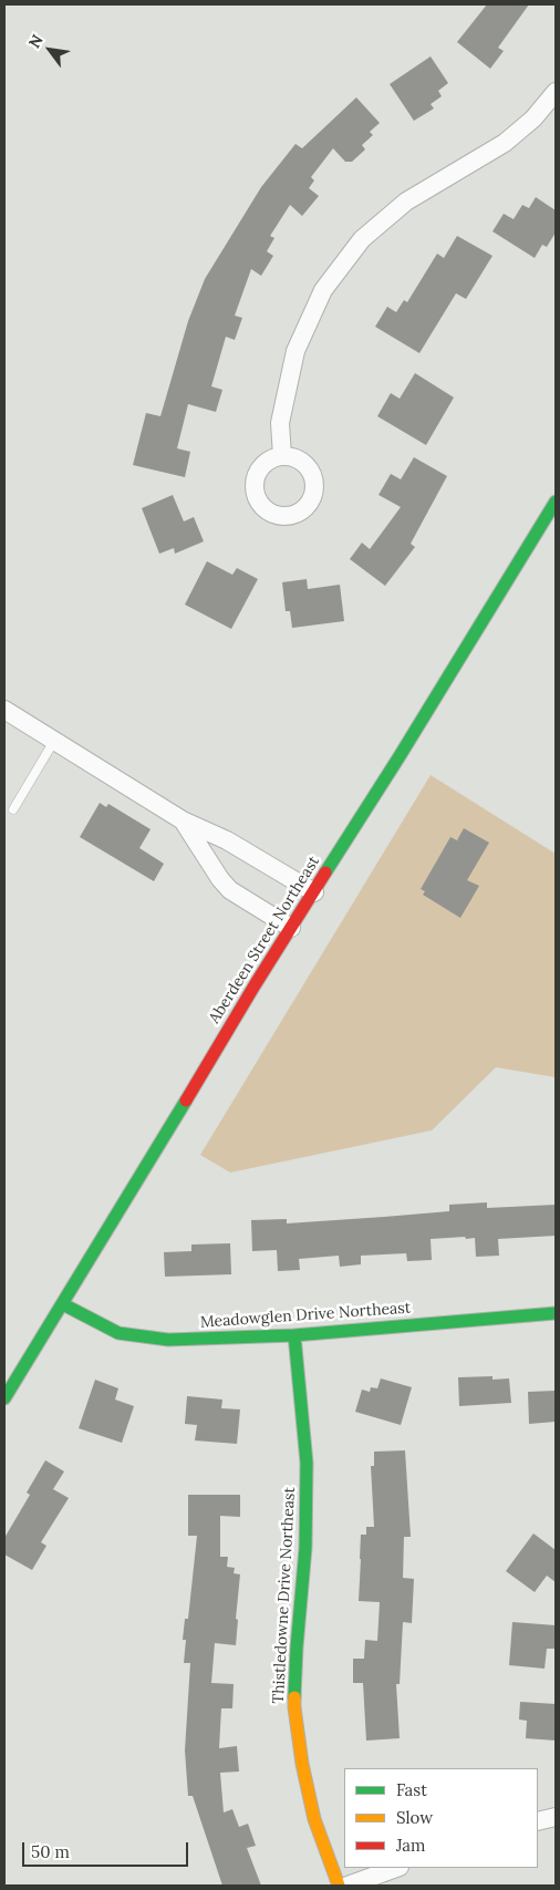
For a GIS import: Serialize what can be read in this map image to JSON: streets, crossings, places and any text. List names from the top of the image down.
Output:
{
  "streets": {
    "street": ["Aberdeen Street Northeast", "Meadowglen Drive Northeast", "Thistledowne Drive Northeast"]
  },
  "crossings": [
    ["Aberdeen Street Northeast", "Meadowglen Drive Northeast"],
    ["Meadowglen Drive Northeast", "Thistledowne Drive Northeast"]
  ],
  "legend": ["Fast", "Slow", "Jam"],
  "scale_bar": "50 m",
  "north": "top left"
}
